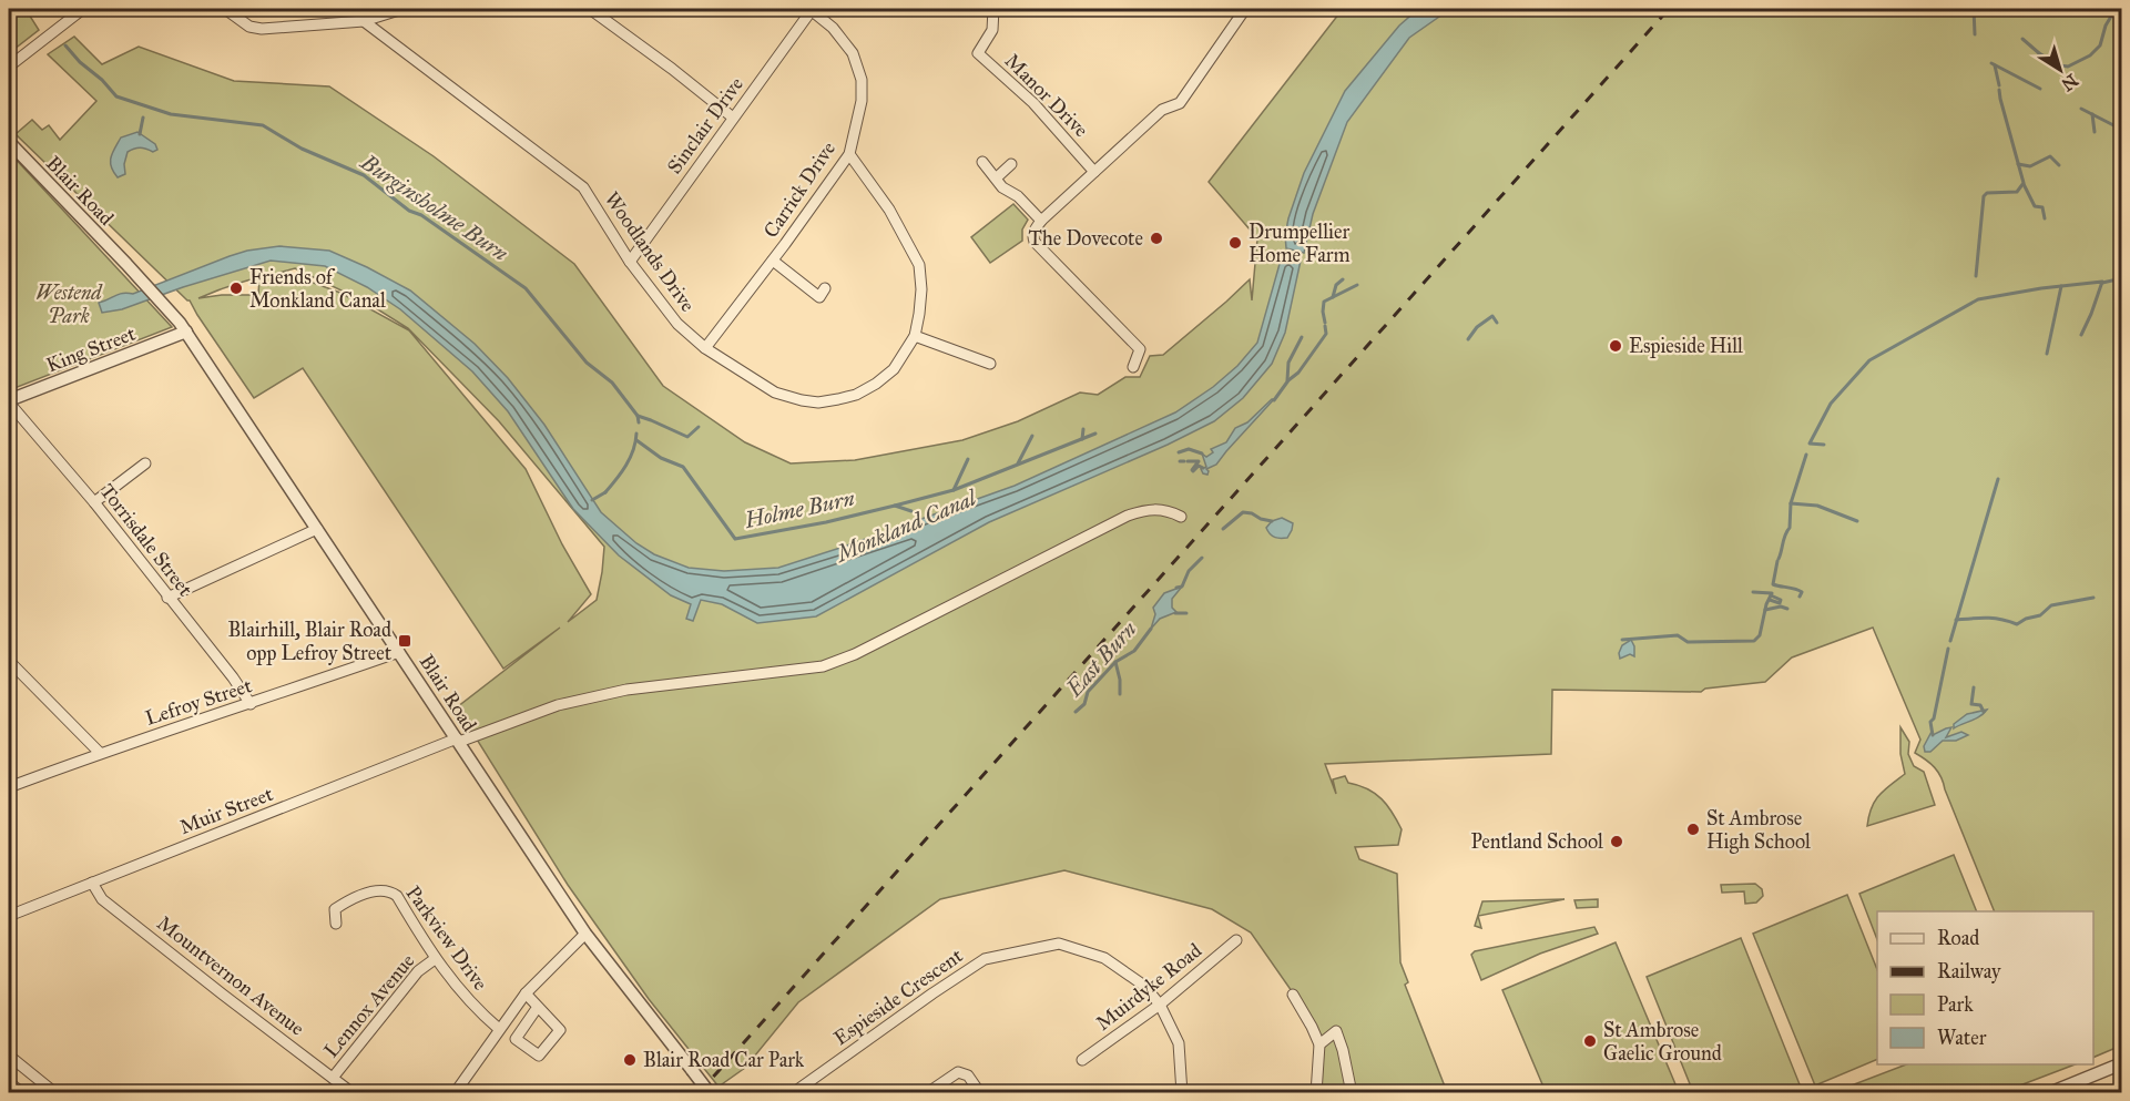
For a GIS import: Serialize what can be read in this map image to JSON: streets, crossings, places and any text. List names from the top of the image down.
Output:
{
  "streets": {
    "street": [
      "Manor Drive",
      "Sinclair Drive",
      "Carrick Drive",
      "Blair Road",
      "Woodlands Drive",
      "King Street",
      "Torrisdale Street",
      "Lefroy Street",
      "Muir Street",
      "Parkview Drive",
      "Mountvernon Avenue",
      "Muirdyke Road",
      "Espieside Crescent",
      "Lennox Avenue"
    ]
  },
  "crossings": [
    ["Sinclair Drive", "Carrick Drive"],
    ["Sinclair Drive", "Woodlands Drive"],
    ["Carrick Drive", "Woodlands Drive"],
    ["Blair Road", "King Street"],
    ["Blair Road", "Lefroy Street"],
    ["Blair Road", "Muir Street"],
    ["King Street", "Torrisdale Street"],
    ["Torrisdale Street", "Lefroy Street"],
    ["Muir Street", "Mountvernon Avenue"],
    ["Parkview Drive", "Lennox Avenue"],
    ["Mountvernon Avenue", "Lennox Avenue"],
    ["Muirdyke Road", "Espieside Crescent"]
  ],
  "water": [
    "Burginsholme Burn",
    "Holme Burn",
    "Monkland Canal",
    "East Burn"
  ],
  "parks": ["Westend Park"],
  "places": {
    "other": [
      "The Dovecote",
      "Drumpellier Home Farm",
      "Friends of Monkland Canal",
      "Espieside Hill",
      "St Ambrose High School",
      "Pentland School",
      "St Ambrose Gaelic Ground",
      "Blair Road Car Park"
    ],
    "transit": ["Blairhill, Blair Road opp Lefroy Street"]
  },
  "legend": [
    "Road",
    "Railway",
    "Park",
    "Water"
  ],
  "north": "bottom right"
}
